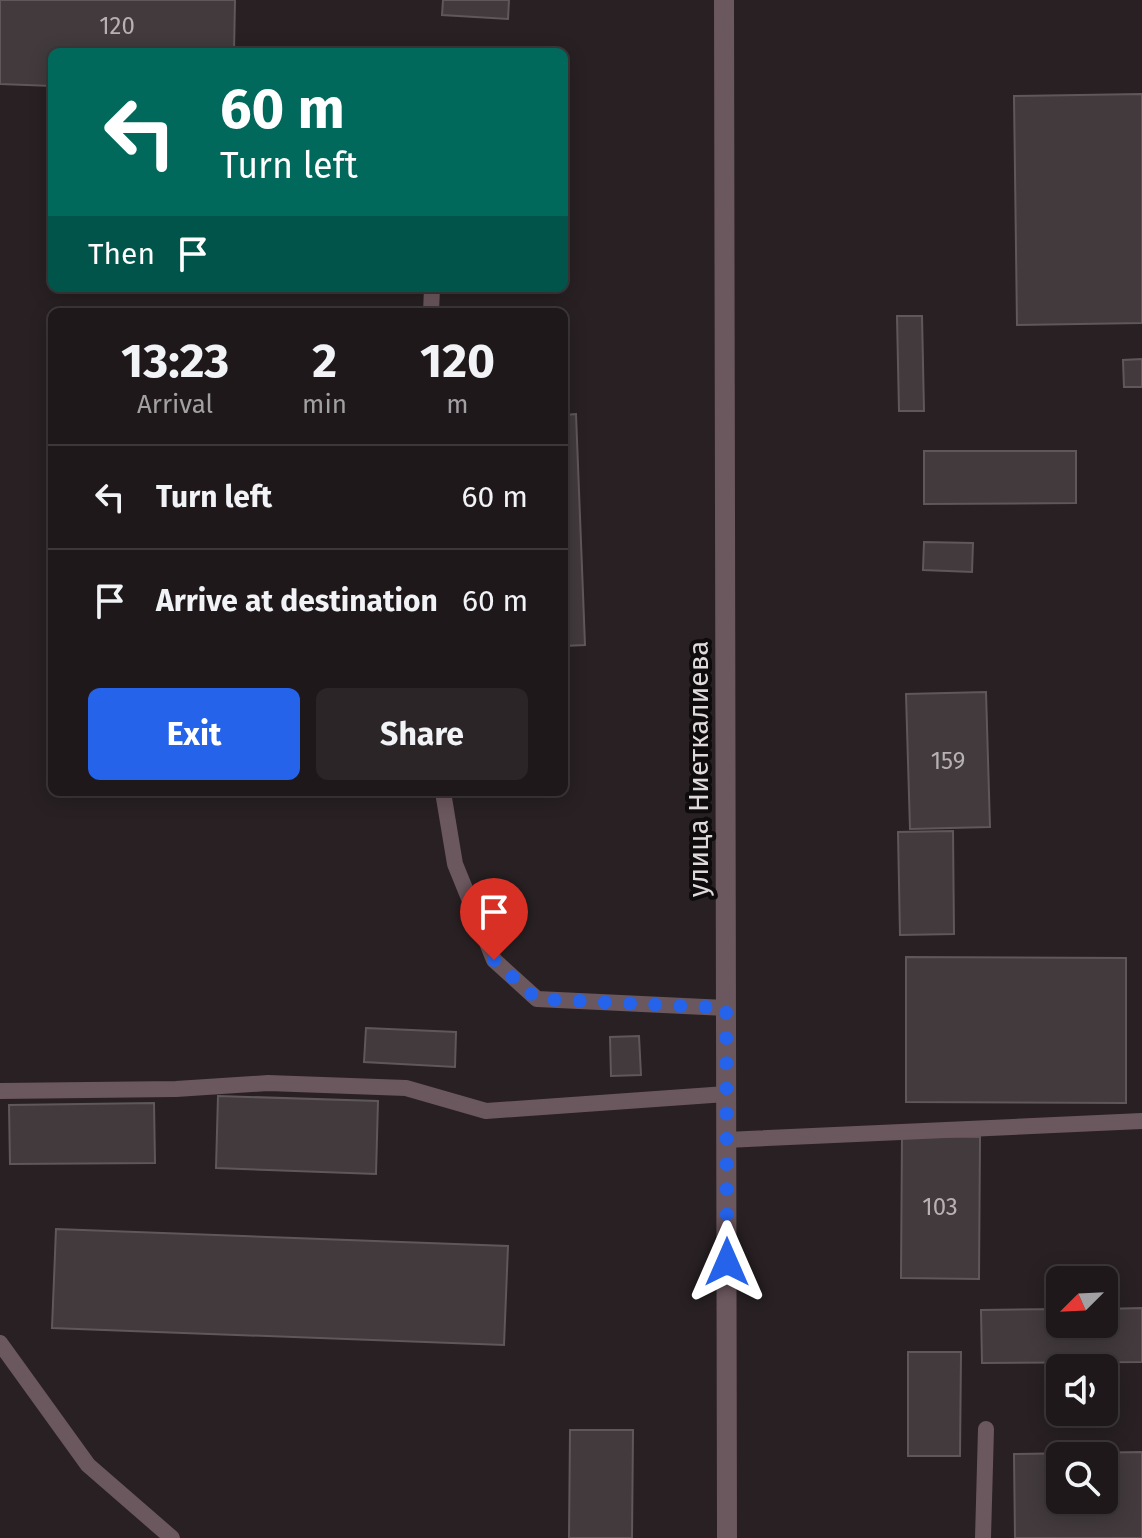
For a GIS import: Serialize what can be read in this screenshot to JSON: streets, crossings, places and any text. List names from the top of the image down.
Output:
{
  "streets": {
    "street": ["улица Ниеткалиева"]
  },
  "house_numbers": ["120", "159", "103"],
  "north": "bottom left",
  "page": {
    "turn": ["60 m", "Turn left"],
    "then": "Then",
    "eta": [
      "13:23",
      "Arrival",
      "2",
      "min",
      "120",
      "m"
    ],
    "list": [
      {
        "name": "Turn left",
        "value": "60 m"
      },
      {
        "name": "Arrive at destination",
        "value": "60 m"
      }
    ],
    "buttons": ["Exit", "Share"]
  }
}
